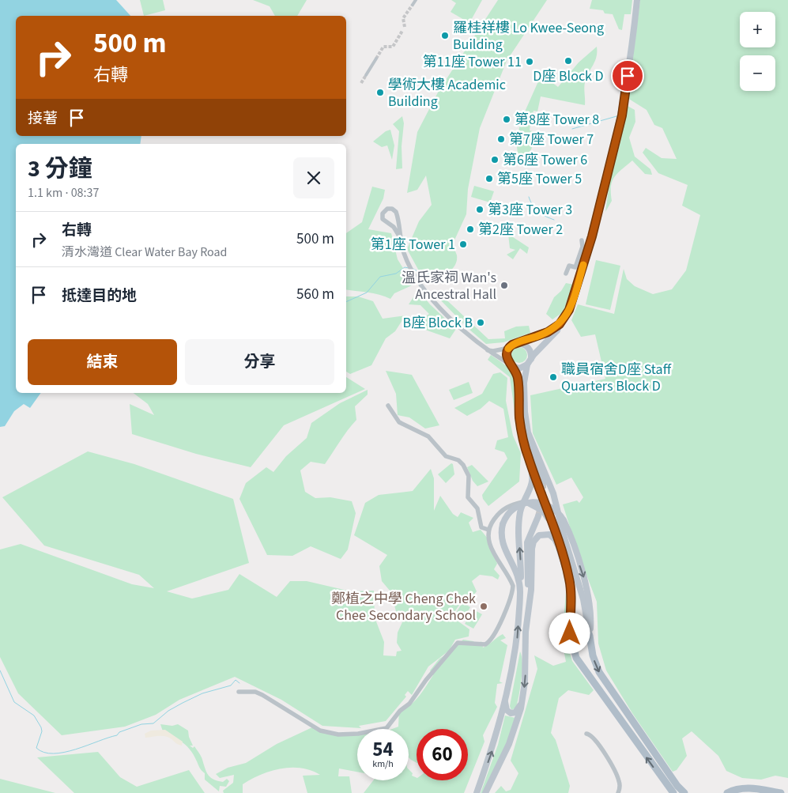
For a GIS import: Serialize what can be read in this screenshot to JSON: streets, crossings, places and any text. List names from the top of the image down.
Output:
{
  "places": [
    "羅桂祥樓 Lo Kwee-Seong Building",
    "D座 Block D",
    "第11座 Tower 11",
    "學術大樓 Academic Building",
    "第8座 Tower 8",
    "第7座 Tower 7",
    "第6座 Tower 6",
    "第5座 Tower 5",
    "第3座 Tower 3",
    "第2座 Tower 2",
    "第1座 Tower 1",
    "溫氏家祠 Wan's Ancestral Hall",
    "B座 Block B",
    "職員宿舍D座 Staff Quarters Block D",
    "鄭植之中學 Cheng Chek Chee Secondary School"
  ],
  "page": {
    "map_buttons": ["+", "−"],
    "turn": ["500 m", "右轉"],
    "then": "接著",
    "heading": ["3 分鐘", "1.1 km · 08:37"],
    "list": [
      {
        "name": "右轉",
        "note": "清水灣道 Clear Water Bay Road",
        "value": "500 m"
      },
      {
        "name": "抵達目的地",
        "value": "560 m"
      }
    ],
    "buttons": ["結束", "分享"],
    "speed": "54 km/h",
    "limit": "60"
  }
}
